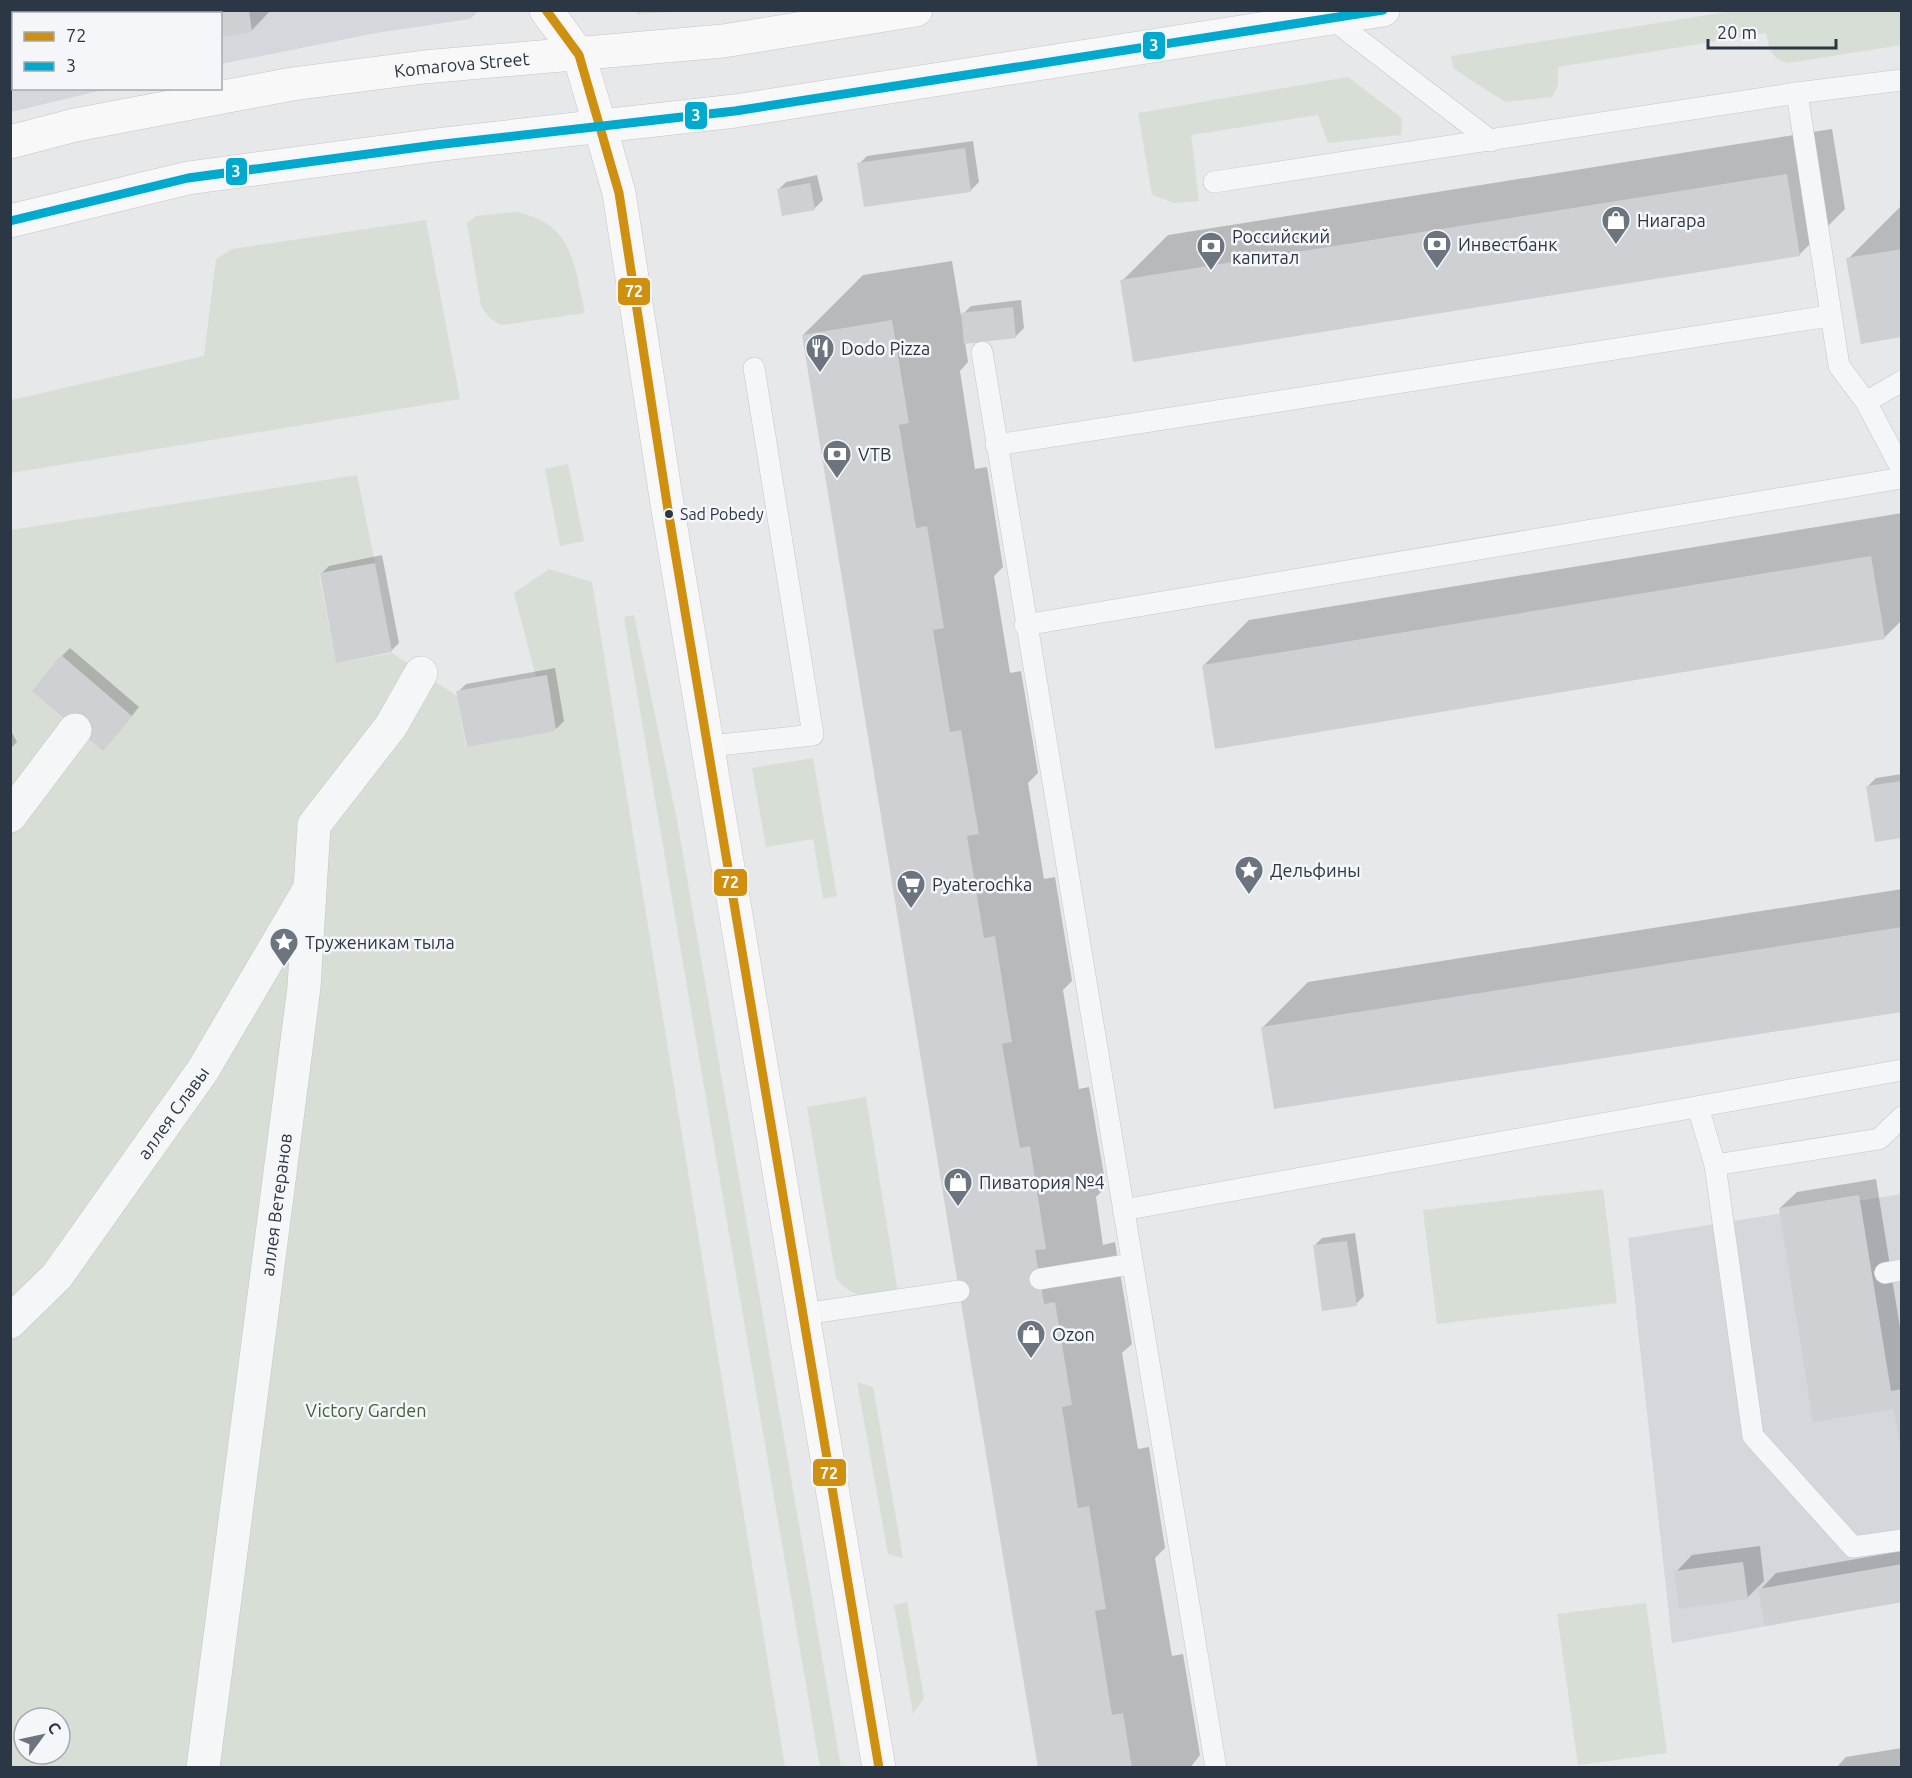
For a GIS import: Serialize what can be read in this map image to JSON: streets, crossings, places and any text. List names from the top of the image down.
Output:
{
  "streets": {
    "main road": ["Komarova Street"],
    "street": ["аллея Славы", "аллея Ветеранов"]
  },
  "crossings": [
    ["аллея Славы", "аллея Ветеранов"]
  ],
  "parks": ["Victory Garden"],
  "places": {
    "shop": ["Ниагара", "Пиватория №4", "Ozon"],
    "bank": ["Инвестбанк", "Российский капитал", "VTB"],
    "restaurant": ["Dodo Pizza"],
    "other": ["Sad Pobedy"],
    "place": ["Дельфины", "Труженикам тыла"],
    "supermarket": ["Pyaterochka"]
  },
  "lines": ["transit line 72", "transit line 3"],
  "legend": ["72", "3"],
  "scale_bar": "20 m",
  "north": "top right"
}
